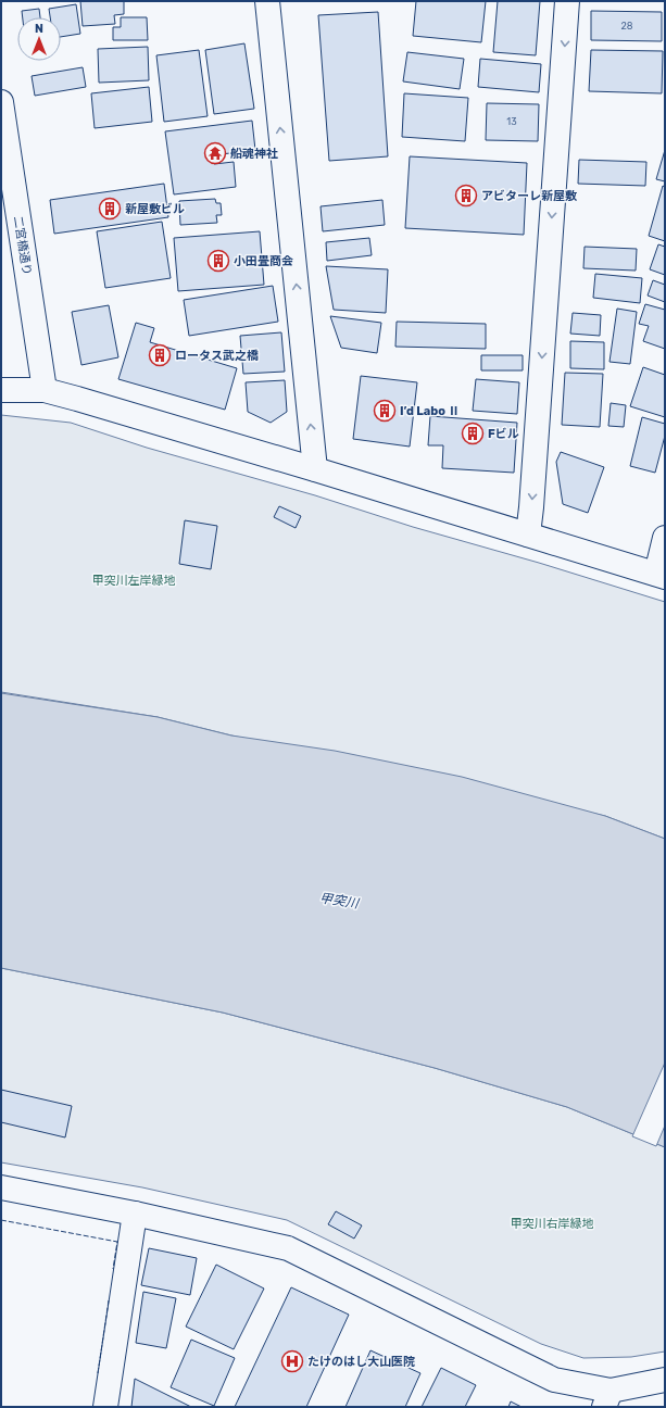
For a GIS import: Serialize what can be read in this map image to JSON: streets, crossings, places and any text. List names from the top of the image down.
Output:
{
  "streets": {
    "street": ["二宮橋通り"]
  },
  "water": ["甲突川"],
  "parks": ["甲突川左岸緑地", "甲突川右岸緑地"],
  "places": {
    "temple": ["船魂神社"],
    "building": [
      "アビターレ新屋敷",
      "新屋敷ビル",
      "小田畳商会",
      "ロータス武之橋",
      "I’d Labo Ⅱ",
      "Fビル"
    ],
    "hospital": ["たけのはし大山医院"]
  },
  "house_numbers": ["28", "13"],
  "north": "top"
}
